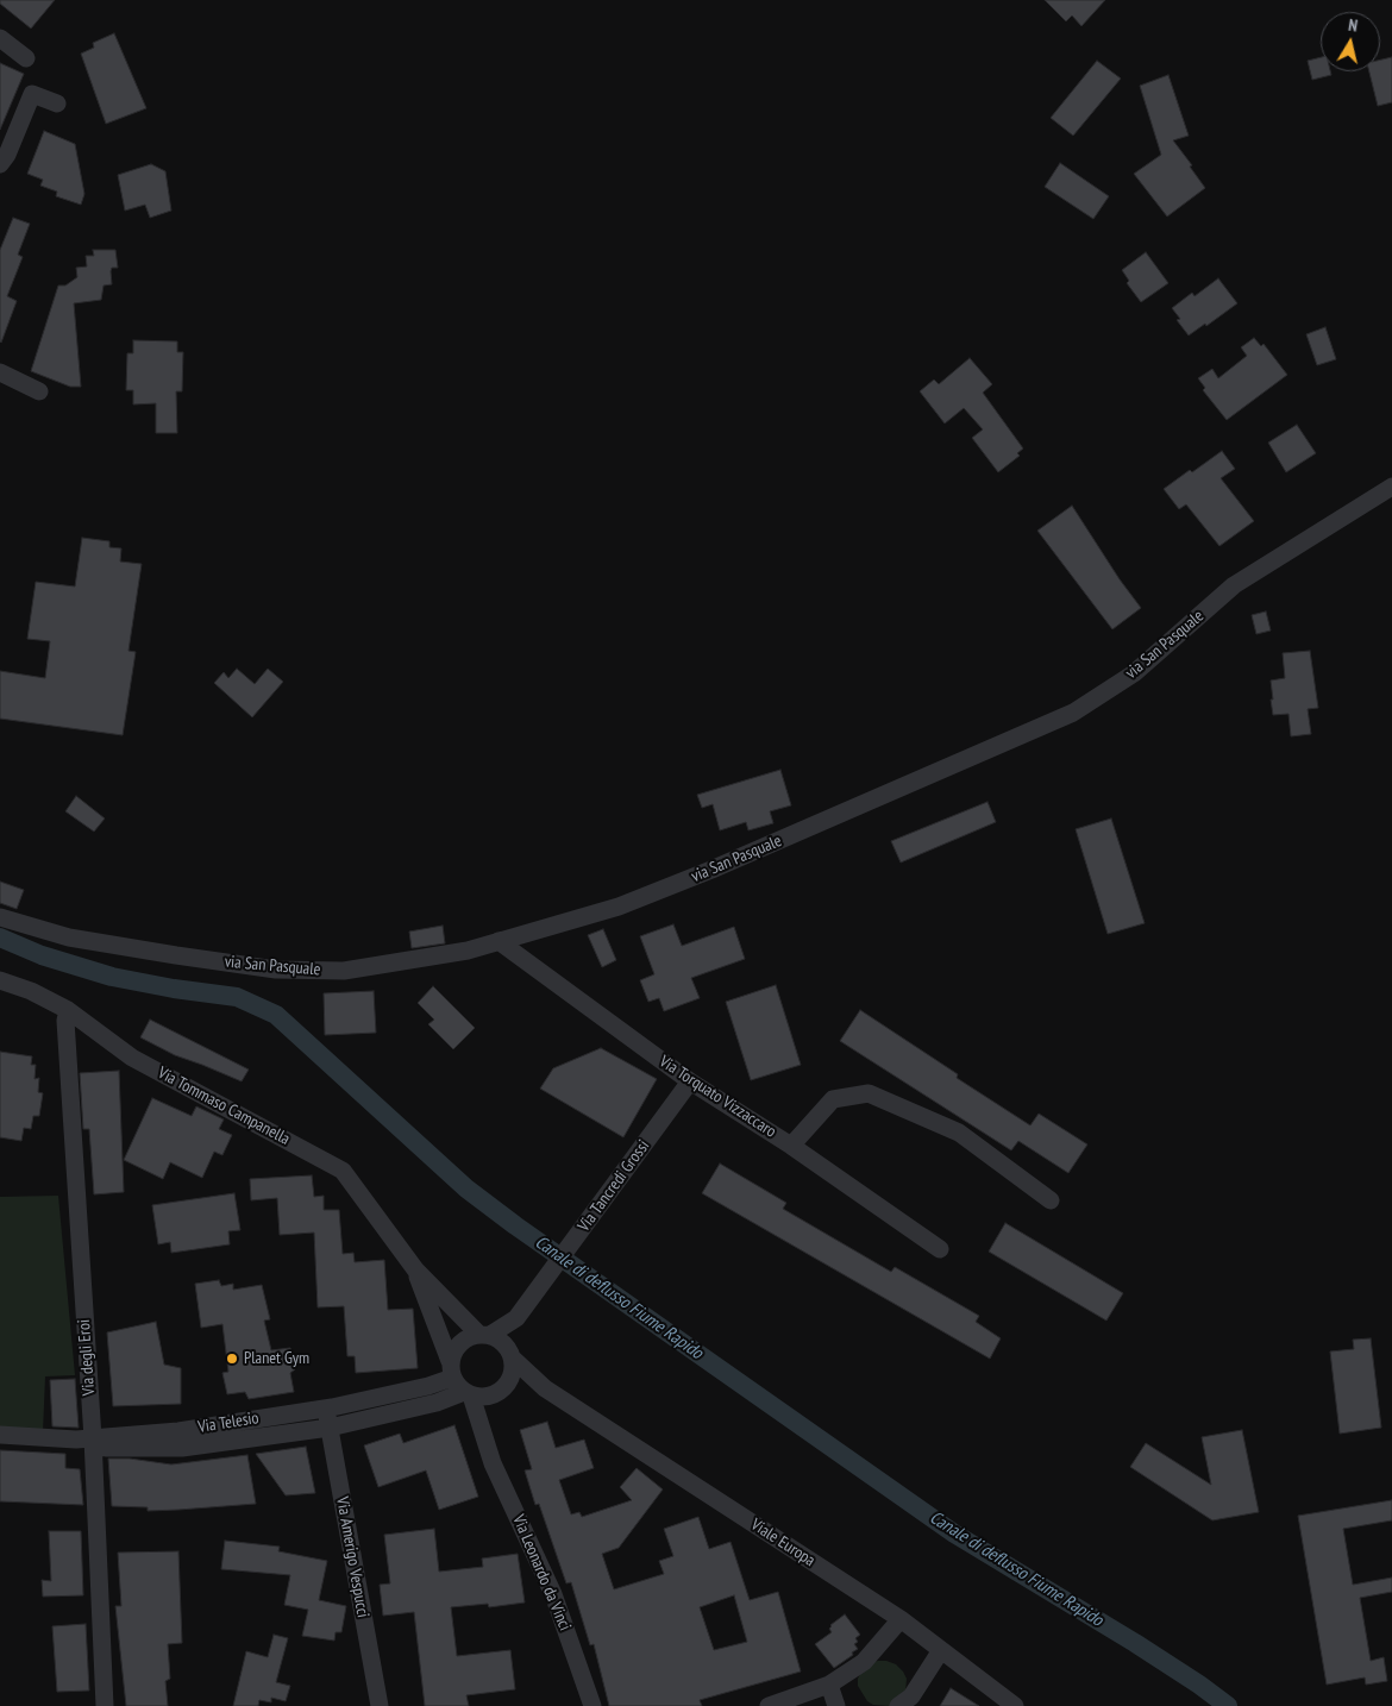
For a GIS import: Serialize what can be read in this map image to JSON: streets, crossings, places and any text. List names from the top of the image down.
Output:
{
  "streets": {
    "street": [
      "via San Pasquale",
      "Via Torquato Vizzaccaro",
      "Via Tommaso Campanella",
      "Via Tancredi Grossi",
      "Via degli Eroi",
      "Via Telesio",
      "Viale Europa",
      "Via Amerigo Vespucci",
      "Via Leonardo da Vinci"
    ]
  },
  "crossings": [
    ["via San Pasquale", "Via Torquato Vizzaccaro"],
    ["Via Torquato Vizzaccaro", "Via Tancredi Grossi"],
    ["Via Tommaso Campanella", "Via Tancredi Grossi"],
    ["Via Tommaso Campanella", "Via degli Eroi"],
    ["Via Tommaso Campanella", "Via Telesio"],
    ["Via Tommaso Campanella", "Viale Europa"],
    ["Via Tommaso Campanella", "Via Leonardo da Vinci"],
    ["Via Tancredi Grossi", "Via Telesio"],
    ["Via Tancredi Grossi", "Viale Europa"],
    ["Via Tancredi Grossi", "Via Leonardo da Vinci"],
    ["Via degli Eroi", "Via Telesio"],
    ["Via Telesio", "Viale Europa"],
    ["Via Telesio", "Via Amerigo Vespucci"],
    ["Via Telesio", "Via Leonardo da Vinci"],
    ["Viale Europa", "Via Leonardo da Vinci"]
  ],
  "water": ["Canale di deflusso Fiume Rapido"],
  "places": ["Planet Gym"],
  "north": "top"
}
